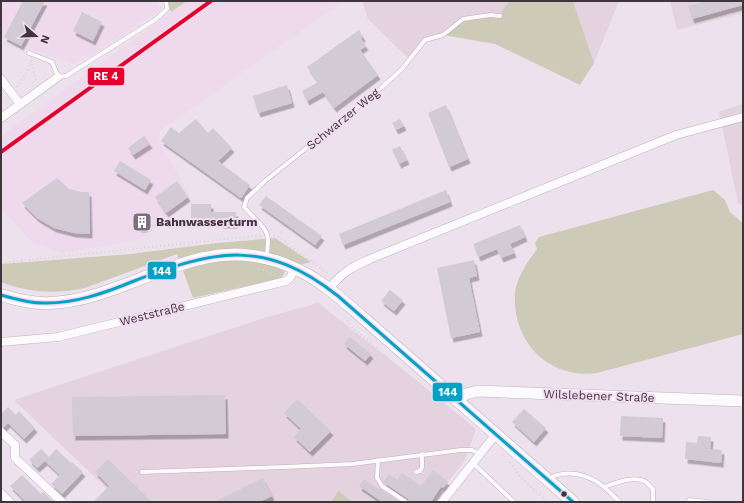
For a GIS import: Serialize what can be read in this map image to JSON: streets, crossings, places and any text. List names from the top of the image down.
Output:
{
  "streets": {
    "street": ["Weststraße", "Wilslebener Straße"],
    "lane": ["Schwarzer Weg"]
  },
  "places": {
    "building": ["Bahnwasserturm"]
  },
  "lines": ["transit line 144"],
  "north": "right"
}
